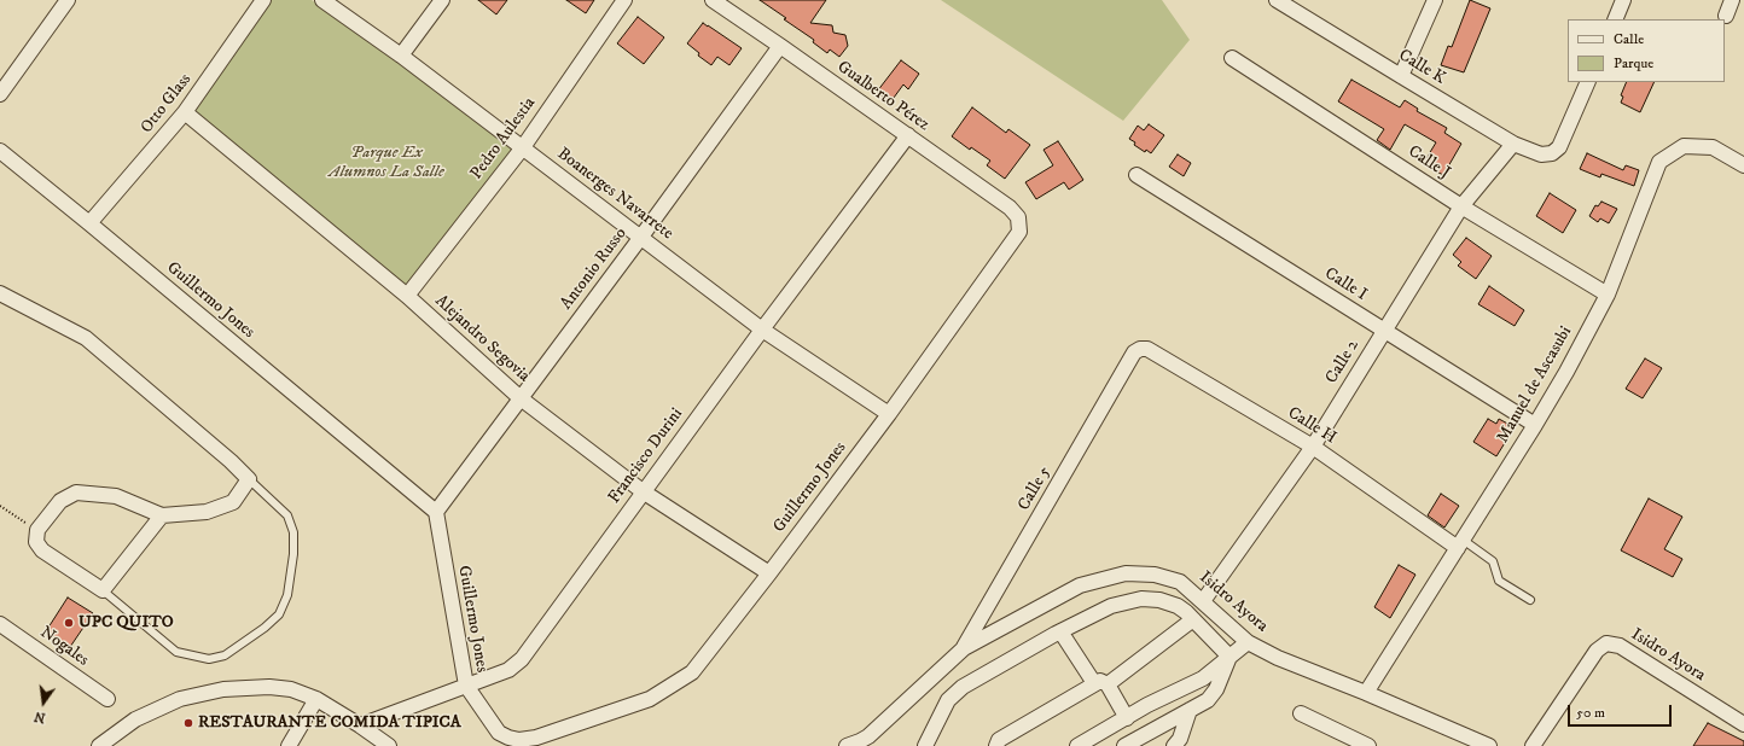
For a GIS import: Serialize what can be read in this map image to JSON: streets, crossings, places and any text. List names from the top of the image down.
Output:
{
  "streets": {
    "street": [
      "Calle K",
      "Gualberto Pérez",
      "Otto Glass",
      "Pedro Aulestia",
      "Calle J",
      "Boanerges Navarrete",
      "Antonio Russo",
      "Calle I",
      "Guillermo Jones",
      "Alejandro Segovia",
      "Calle 2",
      "Manuel de Ascasubi",
      "Calle H",
      "Francisco Durini",
      "Calle 5",
      "Isidro Ayora",
      "Nogales"
    ]
  },
  "crossings": [
    ["Calle K", "Calle 2"],
    ["Gualberto Pérez", "Antonio Russo"],
    ["Gualberto Pérez", "Guillermo Jones"],
    ["Gualberto Pérez", "Francisco Durini"],
    ["Otto Glass", "Guillermo Jones"],
    ["Otto Glass", "Alejandro Segovia"],
    ["Pedro Aulestia", "Boanerges Navarrete"],
    ["Pedro Aulestia", "Alejandro Segovia"],
    ["Calle J", "Calle 2"],
    ["Calle J", "Manuel de Ascasubi"],
    ["Boanerges Navarrete", "Antonio Russo"],
    ["Boanerges Navarrete", "Guillermo Jones"],
    ["Boanerges Navarrete", "Francisco Durini"],
    ["Antonio Russo", "Guillermo Jones"],
    ["Antonio Russo", "Alejandro Segovia"],
    ["Calle I", "Calle 2"],
    ["Calle I", "Manuel de Ascasubi"],
    ["Guillermo Jones", "Alejandro Segovia"],
    ["Guillermo Jones", "Francisco Durini"],
    ["Alejandro Segovia", "Francisco Durini"],
    ["Calle 2", "Calle H"],
    ["Calle 2", "Isidro Ayora"],
    ["Manuel de Ascasubi", "Calle H"],
    ["Manuel de Ascasubi", "Isidro Ayora"],
    ["Calle H", "Calle 5"],
    ["Calle 5", "Isidro Ayora"]
  ],
  "parks": ["Parque Ex Alumnos La Salle"],
  "places": ["UPC QUITO", "RESTAURANTE COMIDA TIPICA"],
  "legend": ["Calle", "Parque"],
  "scale_bar": "50 m",
  "north": "bottom"
}
